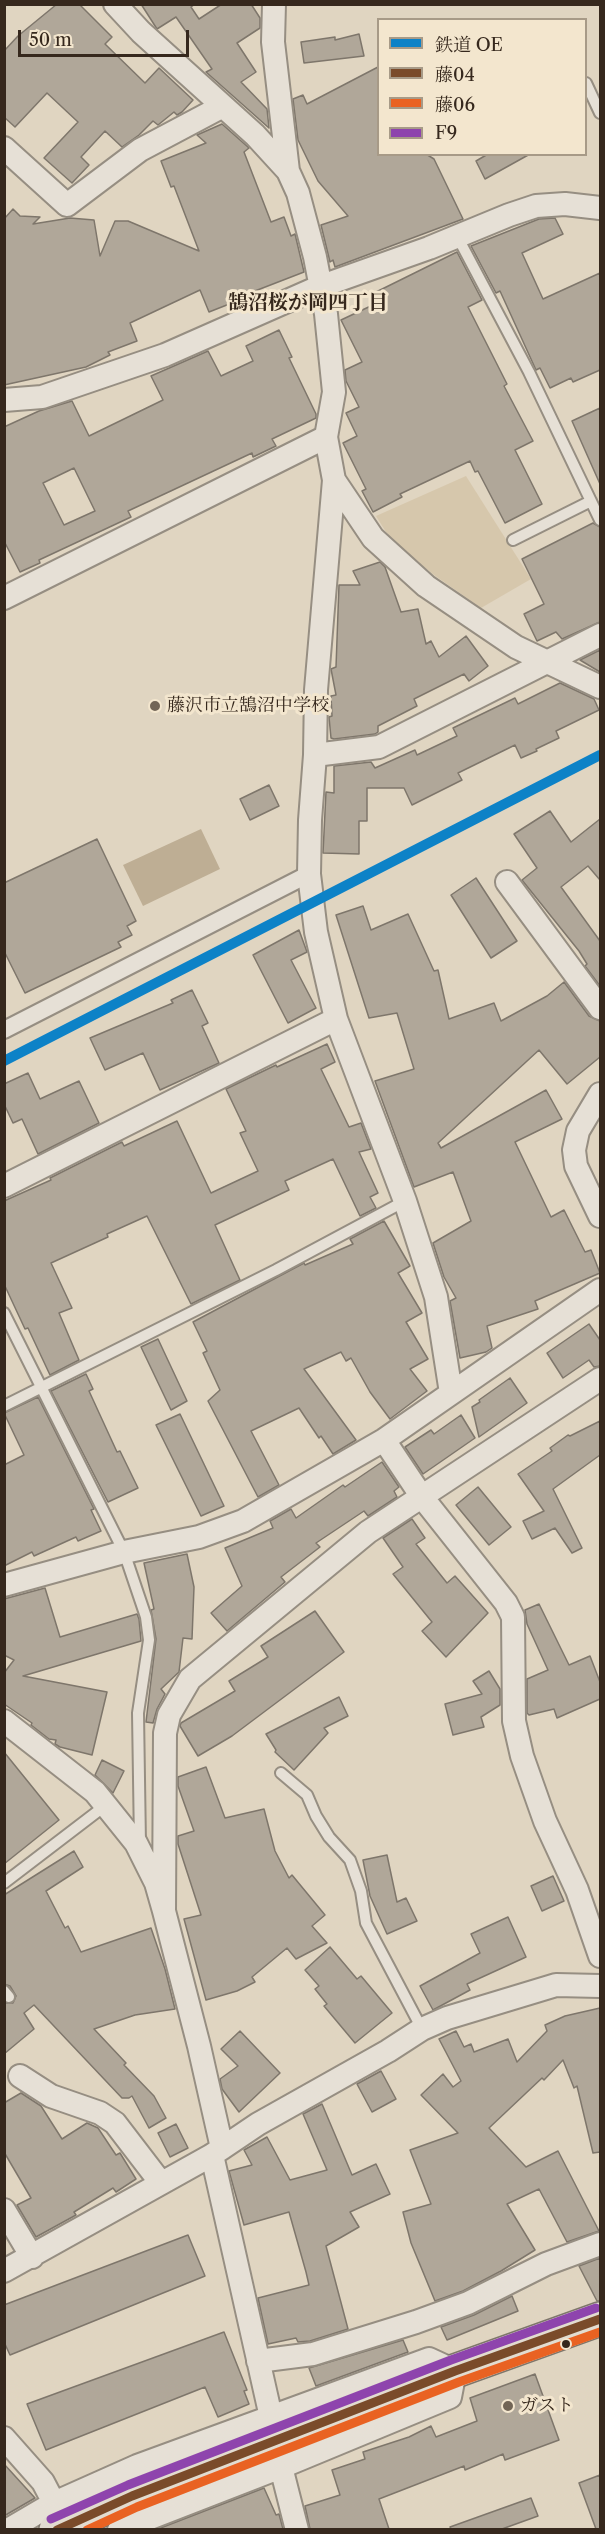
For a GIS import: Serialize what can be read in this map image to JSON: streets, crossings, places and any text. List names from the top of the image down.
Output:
{
  "districts": ["鵠沼桜が岡四丁目"],
  "places": ["藤沢市立鵠沼中学校", "ガスト"],
  "lines": [
    "rail line OE",
    "transit line F9",
    "transit line 藤04",
    "transit line 藤06"
  ],
  "legend": [
    "鉄道 OE",
    "藤04",
    "藤06",
    "F9"
  ],
  "scale_bar": "50 m"
}
